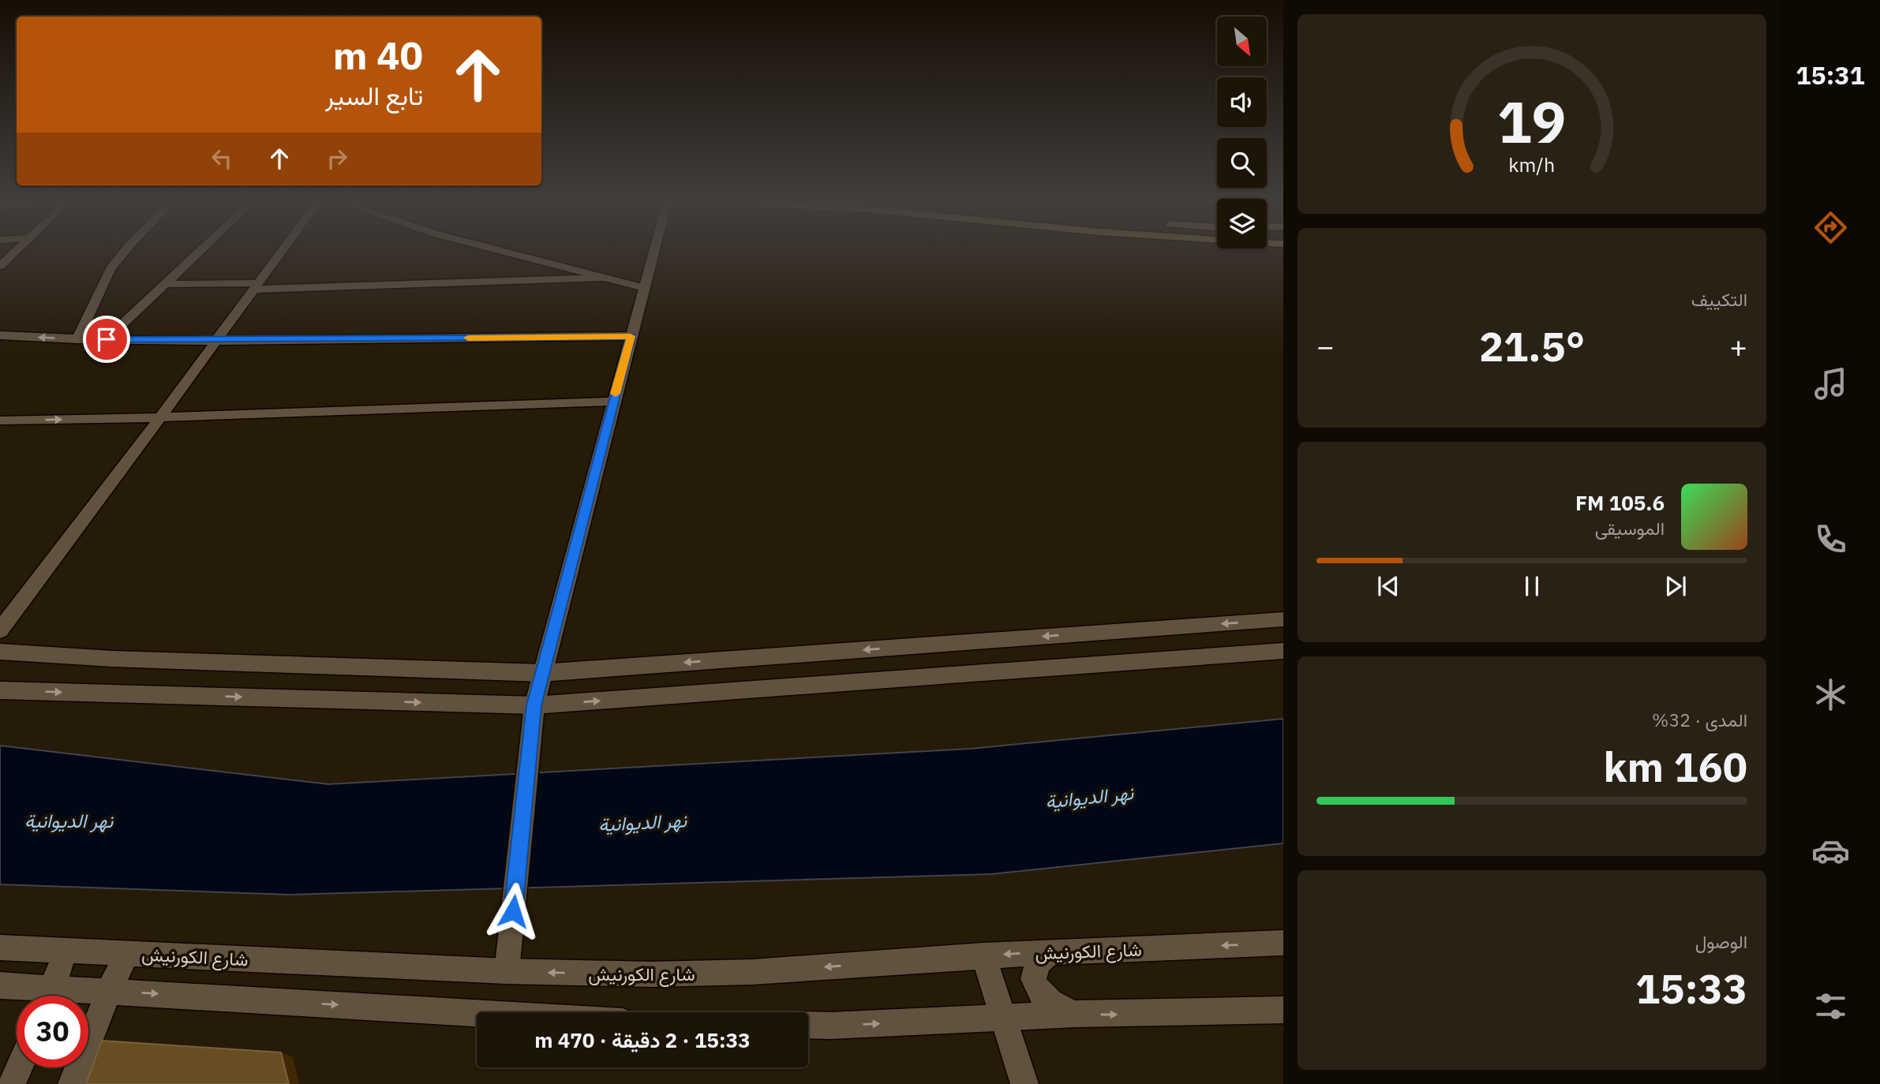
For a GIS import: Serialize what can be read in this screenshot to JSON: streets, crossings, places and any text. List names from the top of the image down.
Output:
{
  "streets": {
    "street": ["شارع الكورنيش"]
  },
  "water": ["نهر الديوانية"],
  "north": "bottom right",
  "page": {
    "tabs": "15:31",
    "turn": ["40 m", "تابع السير"],
    "tile": [
      "التكييف",
      ["المدى · 32%", "160 km"],
      ["الوصول", "15:33"]
    ],
    "heat": ["−", "21.5°", "+"],
    "song": ["105.6 FM", "الموسيقى"],
    "limit": "30",
    "trip": "15:33 · 2 دقيقة · 470 m",
    "gauge": ["19", "km/h"]
  }
}
